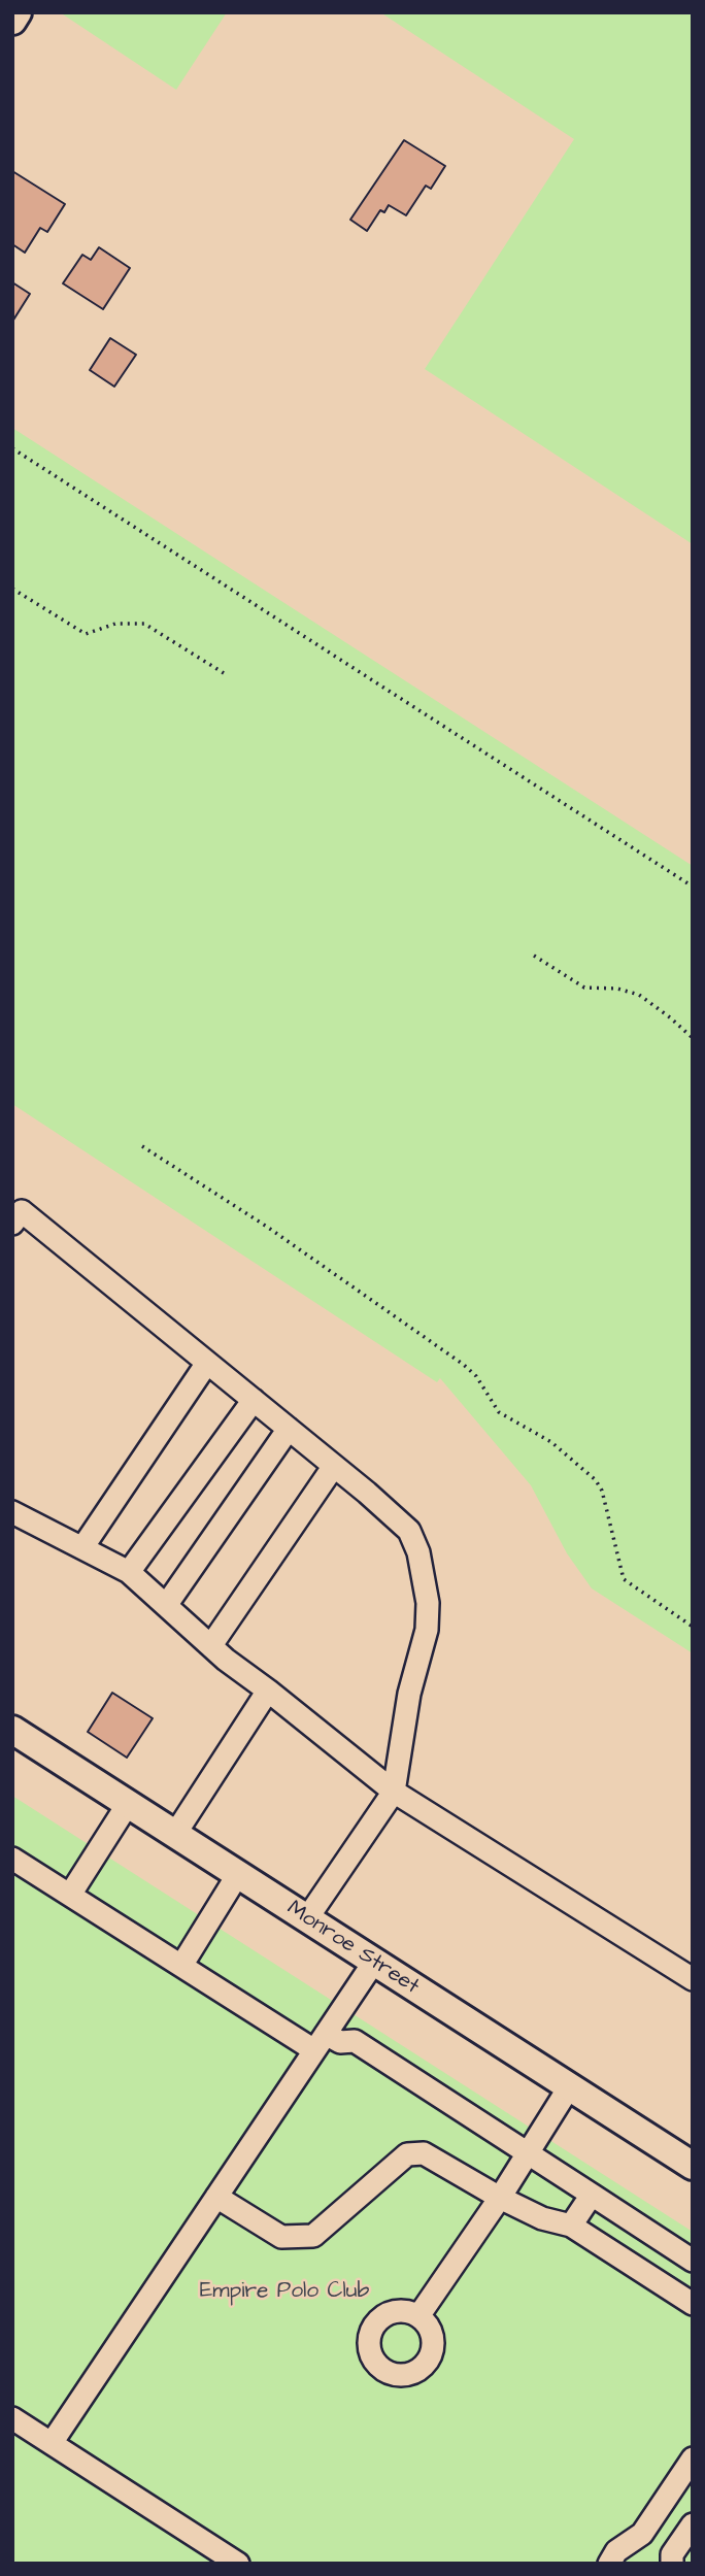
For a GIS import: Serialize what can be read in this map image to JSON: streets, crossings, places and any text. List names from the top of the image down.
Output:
{
  "streets": {
    "main road": ["Monroe Street"]
  },
  "parks": ["Empire Polo Club"]
}
